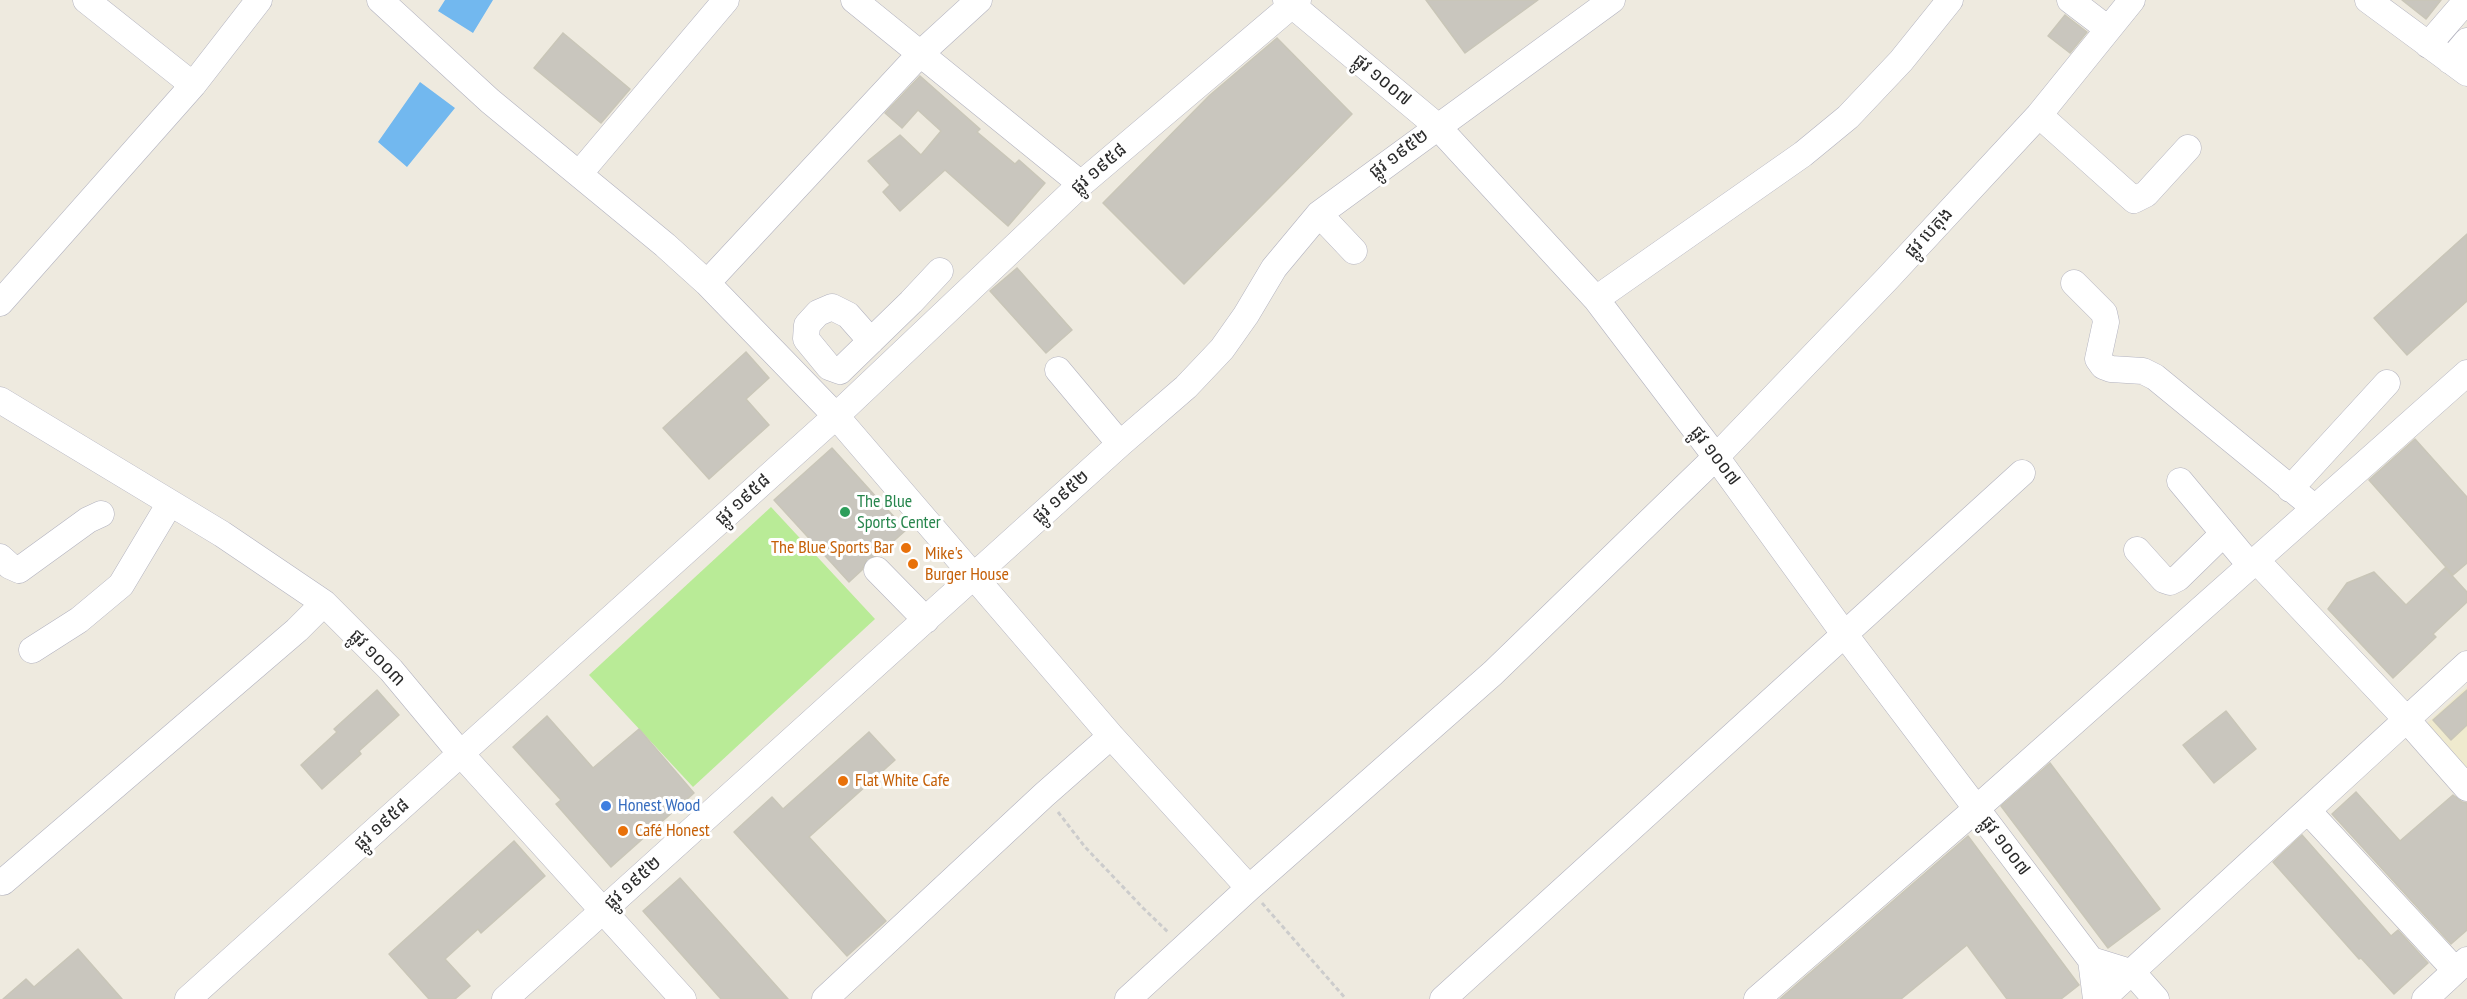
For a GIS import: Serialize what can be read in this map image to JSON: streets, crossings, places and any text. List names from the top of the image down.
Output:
{
  "streets": {
    "street": [
      "ផ្លូវ ១០០៧",
      "ផ្លូវ ១៩៥២",
      "ផ្លូវ ១៩៥៨",
      "ផ្លូវ បេតុង",
      "ផ្លូវ ១០០៣"
    ]
  },
  "crossings": [
    ["ផ្លូវ ១០០៧", "ផ្លូវ ១៩៥២"],
    ["ផ្លូវ ១០០៧", "ផ្លូវ ១៩៥៨"],
    ["ផ្លូវ ១០០៧", "ផ្លូវ បេតុង"],
    ["ផ្លូវ ១៩៥២", "ផ្លូវ ១០០៣"],
    ["ផ្លូវ ១៩៥៨", "ផ្លូវ ១០០៣"]
  ],
  "places": [
    "The Blue Sports Center",
    "The Blue Sports Bar",
    "Mike's Burger House",
    "Flat White Cafe",
    "Honest Wood",
    "Café Honest"
  ]
}
